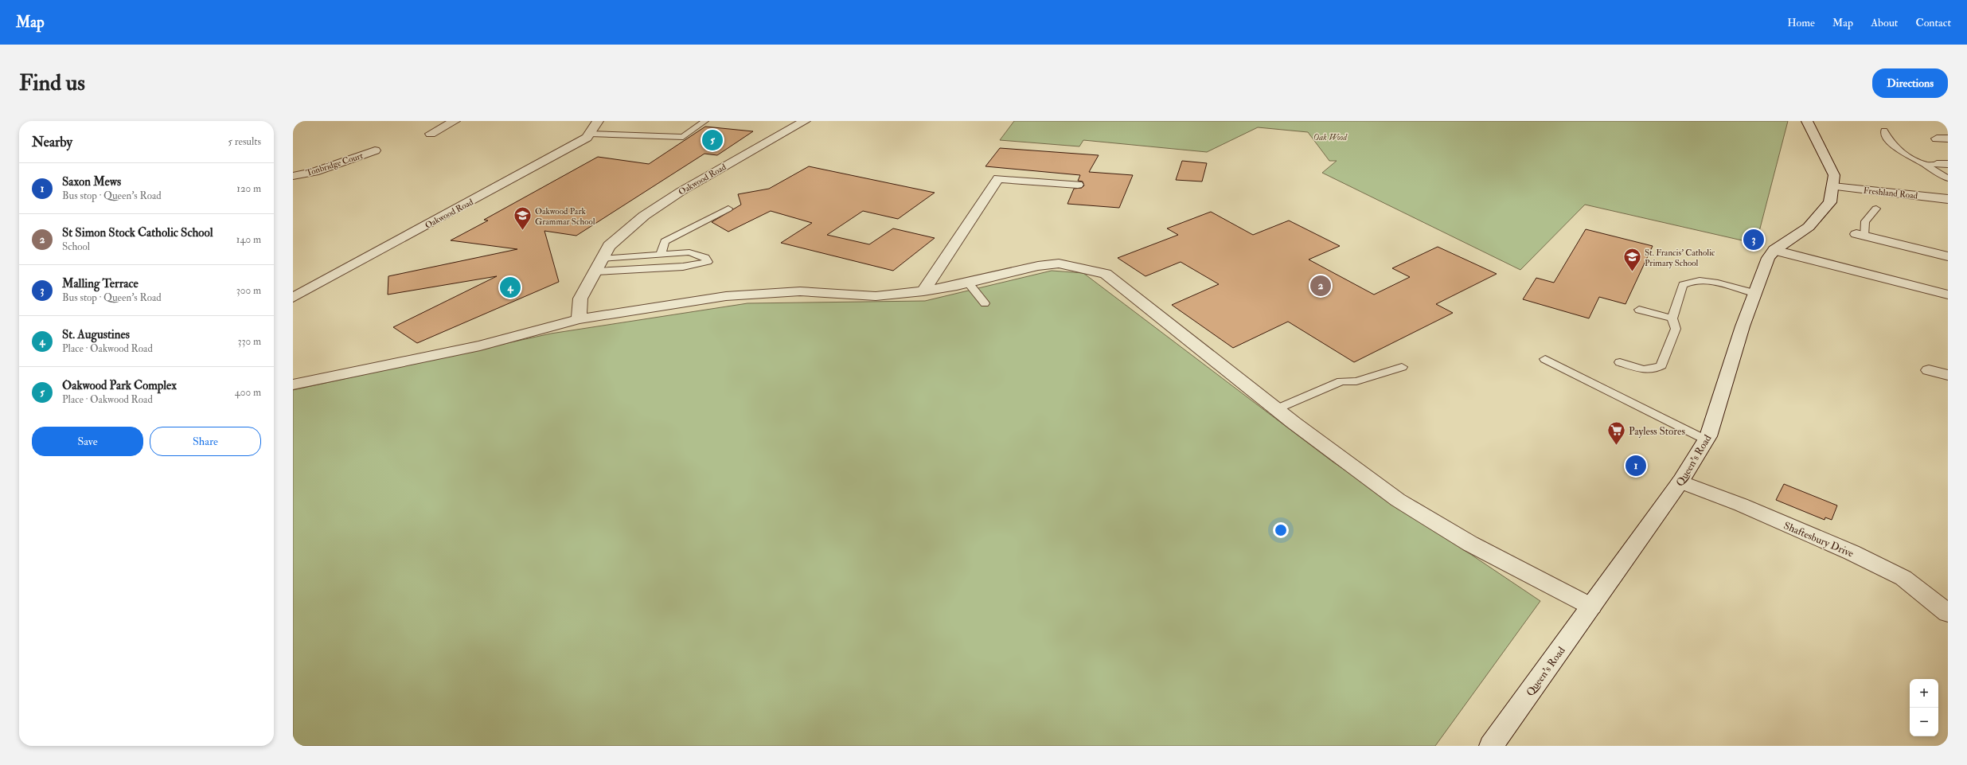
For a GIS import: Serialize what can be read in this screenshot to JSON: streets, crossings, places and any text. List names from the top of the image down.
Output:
{
  "streets": {
    "street": [
      "Tonbridge Court",
      "Oakwood Road",
      "Freshland Road",
      "Queen's Road",
      "Shaftesbury Drive"
    ]
  },
  "crossings": [
    ["Freshland Road", "Queen's Road"],
    ["Queen's Road", "Shaftesbury Drive"]
  ],
  "parks": ["Oak Wood"],
  "places": {
    "school or university": ["Oakwood Park Grammar School", "St. Francis' Catholic Primary School"],
    "supermarket": ["Payless Stores"]
  },
  "page": {
    "header": "Map",
    "nav": [
      "Home",
      "Map",
      "About",
      "Contact"
    ],
    "buttons": [
      "Directions",
      ["Save", "Share"]
    ],
    "title": "Find us",
    "heading": ["Nearby", "5 results"],
    "pins": [
      "5",
      "3",
      "2",
      "4",
      "1"
    ],
    "list": [
      {
        "mark": "1",
        "name": "Saxon Mews",
        "note": "Bus stop · Queen's Road",
        "value": "120 m"
      },
      {
        "mark": "2",
        "name": "St Simon Stock Catholic School",
        "note": "School",
        "value": "140 m"
      },
      {
        "mark": "3",
        "name": "Malling Terrace",
        "note": "Bus stop · Queen's Road",
        "value": "300 m"
      },
      {
        "mark": "4",
        "name": "St. Augustines",
        "note": "Place · Oakwood Road",
        "value": "330 m"
      },
      {
        "mark": "5",
        "name": "Oakwood Park Complex",
        "note": "Place · Oakwood Road",
        "value": "400 m"
      }
    ],
    "map_buttons": ["+", "−"]
  }
}
